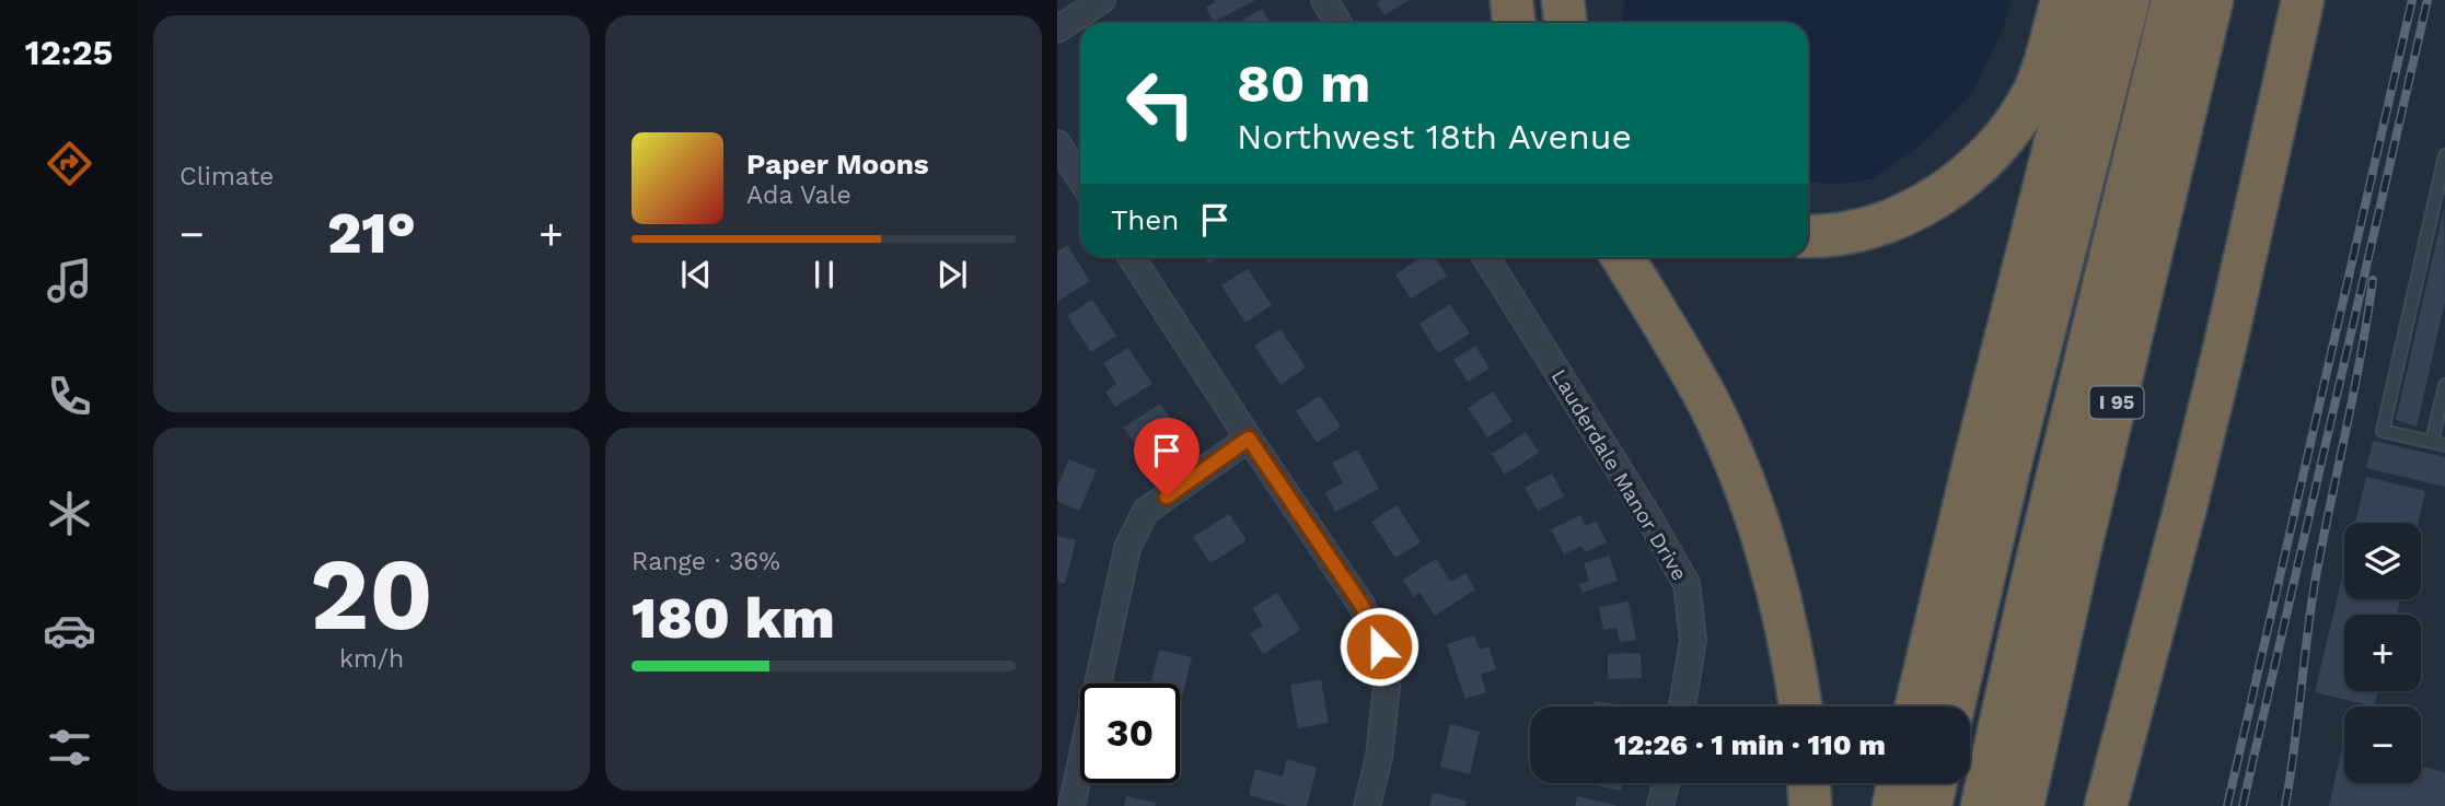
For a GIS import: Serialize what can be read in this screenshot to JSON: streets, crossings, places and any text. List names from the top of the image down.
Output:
{
  "streets": {
    "highway": ["I 95"],
    "street": ["Lauderdale Manor Drive"]
  },
  "page": {
    "tabs": "12:25",
    "tile": [
      "Climate",
      ["20", "km/h"],
      ["Range · 36%", "180 km"]
    ],
    "turn": ["80 m", "Northwest 18th Avenue"],
    "song": ["Paper Moons", "Ada Vale"],
    "then": "Then",
    "heat": ["−", "21°", "+"],
    "map_buttons": ["+", "−"],
    "limit": "30",
    "trip": "12:26 · 1 min · 110 m"
  }
}
